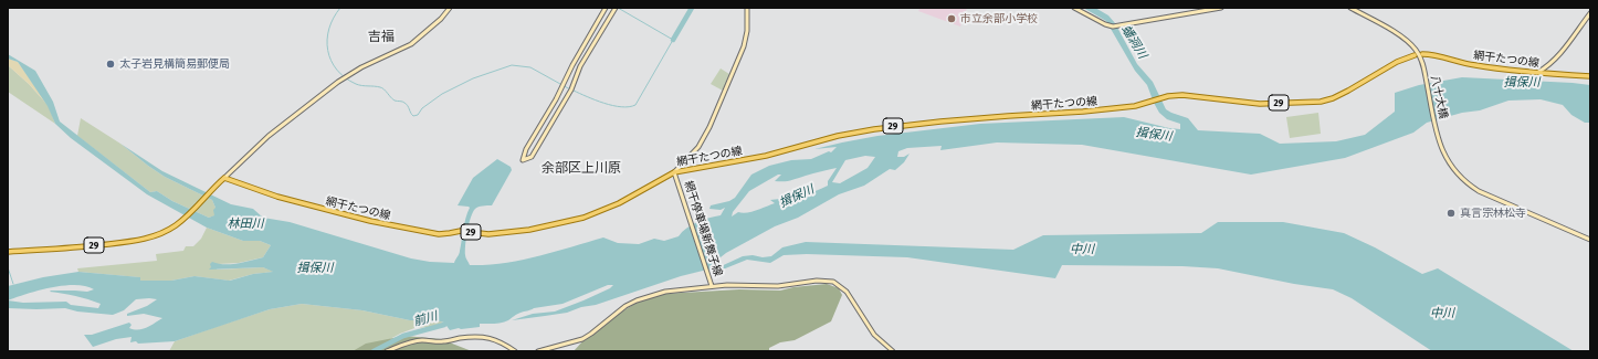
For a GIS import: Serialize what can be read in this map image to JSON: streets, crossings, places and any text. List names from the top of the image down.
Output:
{
  "streets": {
    "main road": ["網干たつの線", "29"],
    "street": ["八十大橋", "網干停車場新舞子線"]
  },
  "crossings": [
    ["網干たつの線", "29"],
    ["網干たつの線", "網干停車場新舞子線"]
  ],
  "districts": ["吉福", "余部区上川原"],
  "water": [
    "蟠洞川",
    "揖保川",
    "林田川",
    "中川",
    "前川"
  ],
  "places": ["市立余部小学校", "太子岩見構簡易郵便局", "真言宗林松寺"]
}
